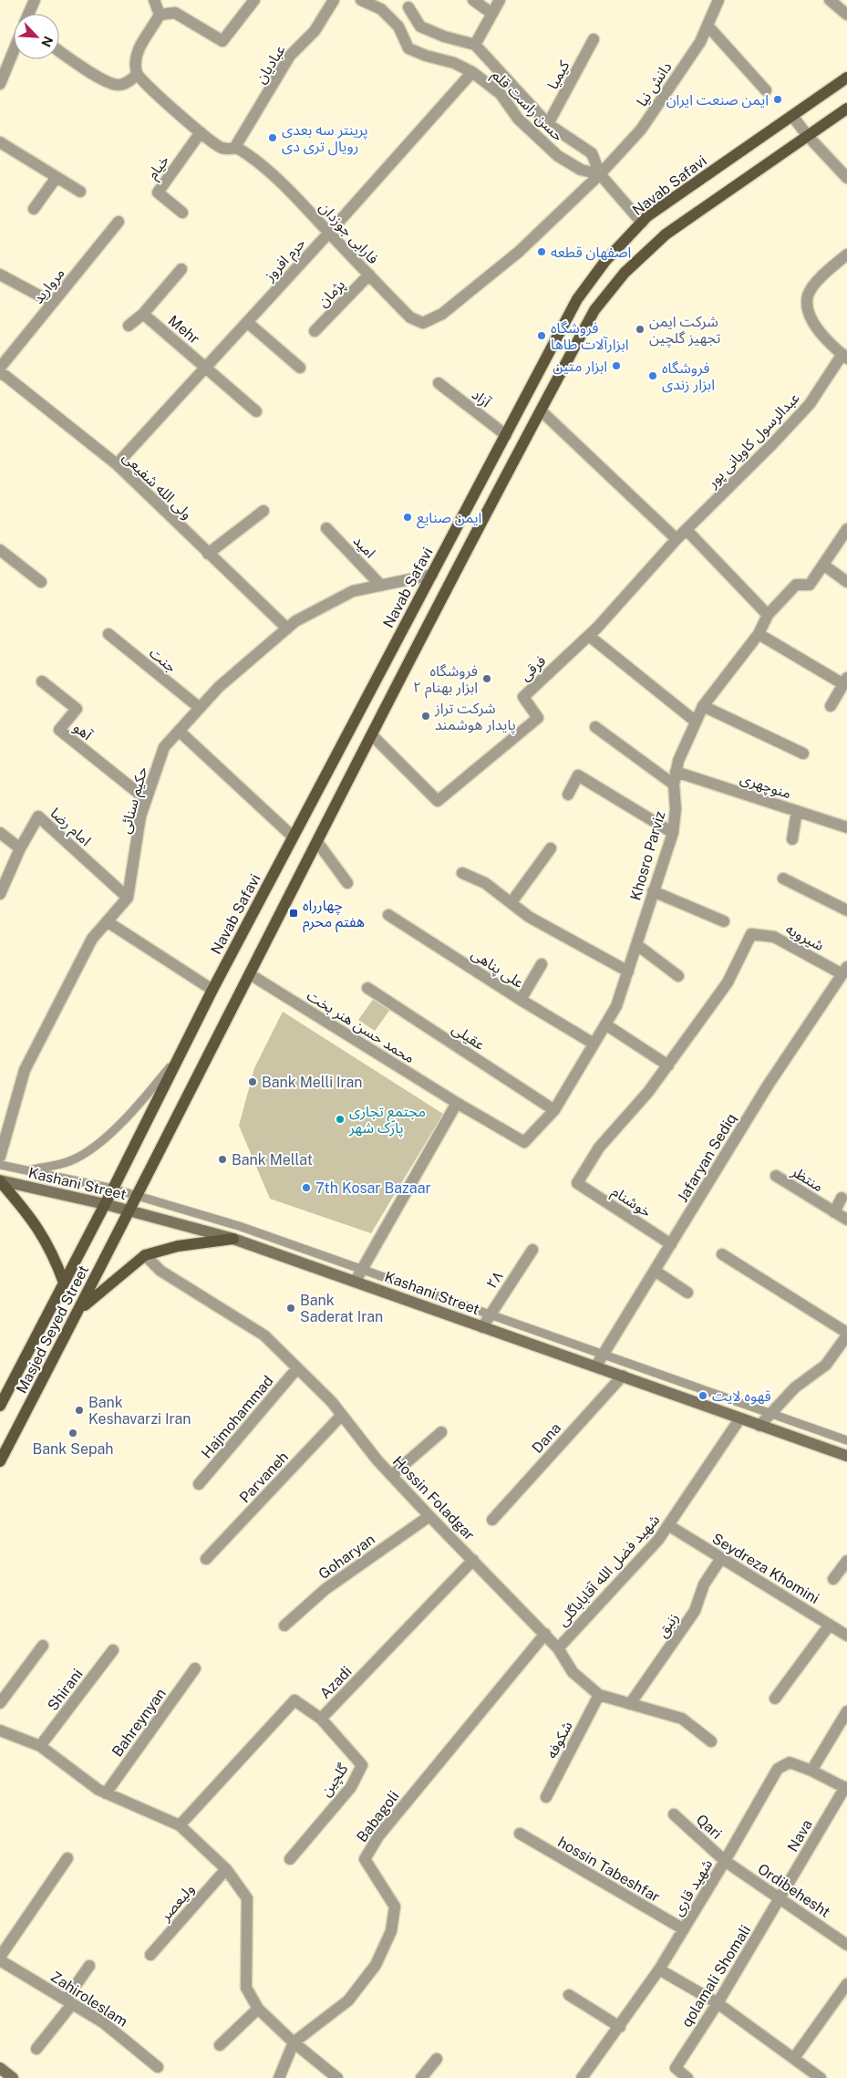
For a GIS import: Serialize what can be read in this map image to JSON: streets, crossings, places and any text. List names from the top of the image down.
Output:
{
  "streets": {
    "main road": ["Navab Safavi", "Kashani Street", "Masjed Seyed Street"],
    "street": [
      "عبادیان",
      "کیمیا",
      "دانش نیا",
      "حسن راست قلم",
      "خیام",
      "فارابی جوزدان",
      "حرم افروز",
      "مروارید",
      "پژمان",
      "Mehr",
      "آزاد",
      "عبدالرسول کاویانی پور",
      "ولی الله شفیعی",
      "امید",
      "جنت",
      "فرقی",
      "آهو",
      "منوچهری",
      "حکیم سنائی",
      "امام رضا",
      "Khosro Parviz",
      "شیرویه",
      "علی پناهی",
      "محمد حسن هنر بخت",
      "عقیلی",
      "Jafaryan Sediq",
      "منتظر",
      "خوشنام",
      "۲۸",
      "Hajmohammad",
      "Dana",
      "Parvaneh",
      "Hossin Foladgar",
      "Goharyan",
      "Seydreza Khomini",
      "شهید فضل الله آقاباباگلی",
      "زنبق",
      "Azadi",
      "Shirani",
      "Bahreynyan",
      "شکوفه",
      "گلچین",
      "Babagoli",
      "Qari",
      "Nava",
      "hossin Tabeshfar",
      "شهید قاری",
      "Ordibehesht",
      "ولیعصر",
      "qolamali Shomali",
      "Zahiroleslam"
    ]
  },
  "crossings": [
    ["عبادیان", "فارابی جوزدان"],
    ["کیمیا", "حسن راست قلم"],
    ["دانش نیا", "حسن راست قلم"],
    ["دانش نیا", "فارابی جوزدان"],
    ["حسن راست قلم", "فارابی جوزدان"],
    ["حسن راست قلم", "حرم افروز"],
    ["خیام", "فارابی جوزدان"],
    ["Navab Safavi", "آزاد"],
    ["Navab Safavi", "حکیم سنائی"],
    ["Navab Safavi", "Kashani Street"],
    ["Navab Safavi", "Masjed Seyed Street"],
    ["فارابی جوزدان", "حرم افروز"],
    ["فارابی جوزدان", "پژمان"],
    ["حرم افروز", "Mehr"],
    ["حرم افروز", "ولی الله شفیعی"],
    ["عبدالرسول کاویانی پور", "فرقی"],
    ["ولی الله شفیعی", "حکیم سنائی"],
    ["امید", "حکیم سنائی"],
    ["جنت", "حکیم سنائی"],
    ["آهو", "حکیم سنائی"],
    ["منوچهری", "Khosro Parviz"],
    ["حکیم سنائی", "امام رضا"],
    ["Khosro Parviz", "علی پناهی"],
    ["Khosro Parviz", "محمد حسن هنر بخت"],
    ["Khosro Parviz", "عقیلی"],
    ["شیرویه", "Jafaryan Sediq"],
    ["شیرویه", "خوشنام"],
    ["Jafaryan Sediq", "Kashani Street"],
    ["Jafaryan Sediq", "خوشنام"],
    ["Kashani Street", "۲۸"],
    ["Kashani Street", "Masjed Seyed Street"],
    ["Kashani Street", "Dana"],
    ["Kashani Street", "شهید فضل الله آقاباباگلی"],
    ["Hajmohammad", "Hossin Foladgar"],
    ["Parvaneh", "Hossin Foladgar"],
    ["Hossin Foladgar", "Goharyan"],
    ["Hossin Foladgar", "شهید فضل الله آقاباباگلی"],
    ["Hossin Foladgar", "زنبق"],
    ["Hossin Foladgar", "Azadi"],
    ["Hossin Foladgar", "شکوفه"],
    ["Hossin Foladgar", "Babagoli"],
    ["Seydreza Khomini", "شهید فضل الله آقاباباگلی"],
    ["Seydreza Khomini", "زنبق"],
    ["Azadi", "گلچین"],
    ["Qari", "شهید قاری"],
    ["Qari", "Ordibehesht"],
    ["Nava", "شهید قاری"],
    ["Nava", "Ordibehesht"],
    ["Nava", "qolamali Shomali"],
    ["hossin Tabeshfar", "شهید قاری"],
    ["شهید قاری", "Ordibehesht"],
    ["Ordibehesht", "qolamali Shomali"]
  ],
  "places": {
    "other": [
      "ایمن صنعت ایران",
      "پرینتر سه بعدی رویال تری دی",
      "اصفهان قطعه",
      "شرکت ایمن تجهیز گلچین",
      "فروشگاه ابزارآلات طاها",
      "ابزار متین",
      "فروشگاه ابزار زندی",
      "ایمن صنایع",
      "فروشگاه ابزار بهنام ۲",
      "شرکت تراز پایدار هوشمند",
      "Bank Melli Iran",
      "مجتمع تجاری پارک شهر",
      "Bank Mellat",
      "7th Kosar Bazaar",
      "Bank Saderat Iran",
      "قهوه لایت",
      "Bank Keshavarzi Iran",
      "Bank Sepah"
    ],
    "transit": ["چهارراه هفتم محرم"]
  },
  "north": "bottom right"
}
